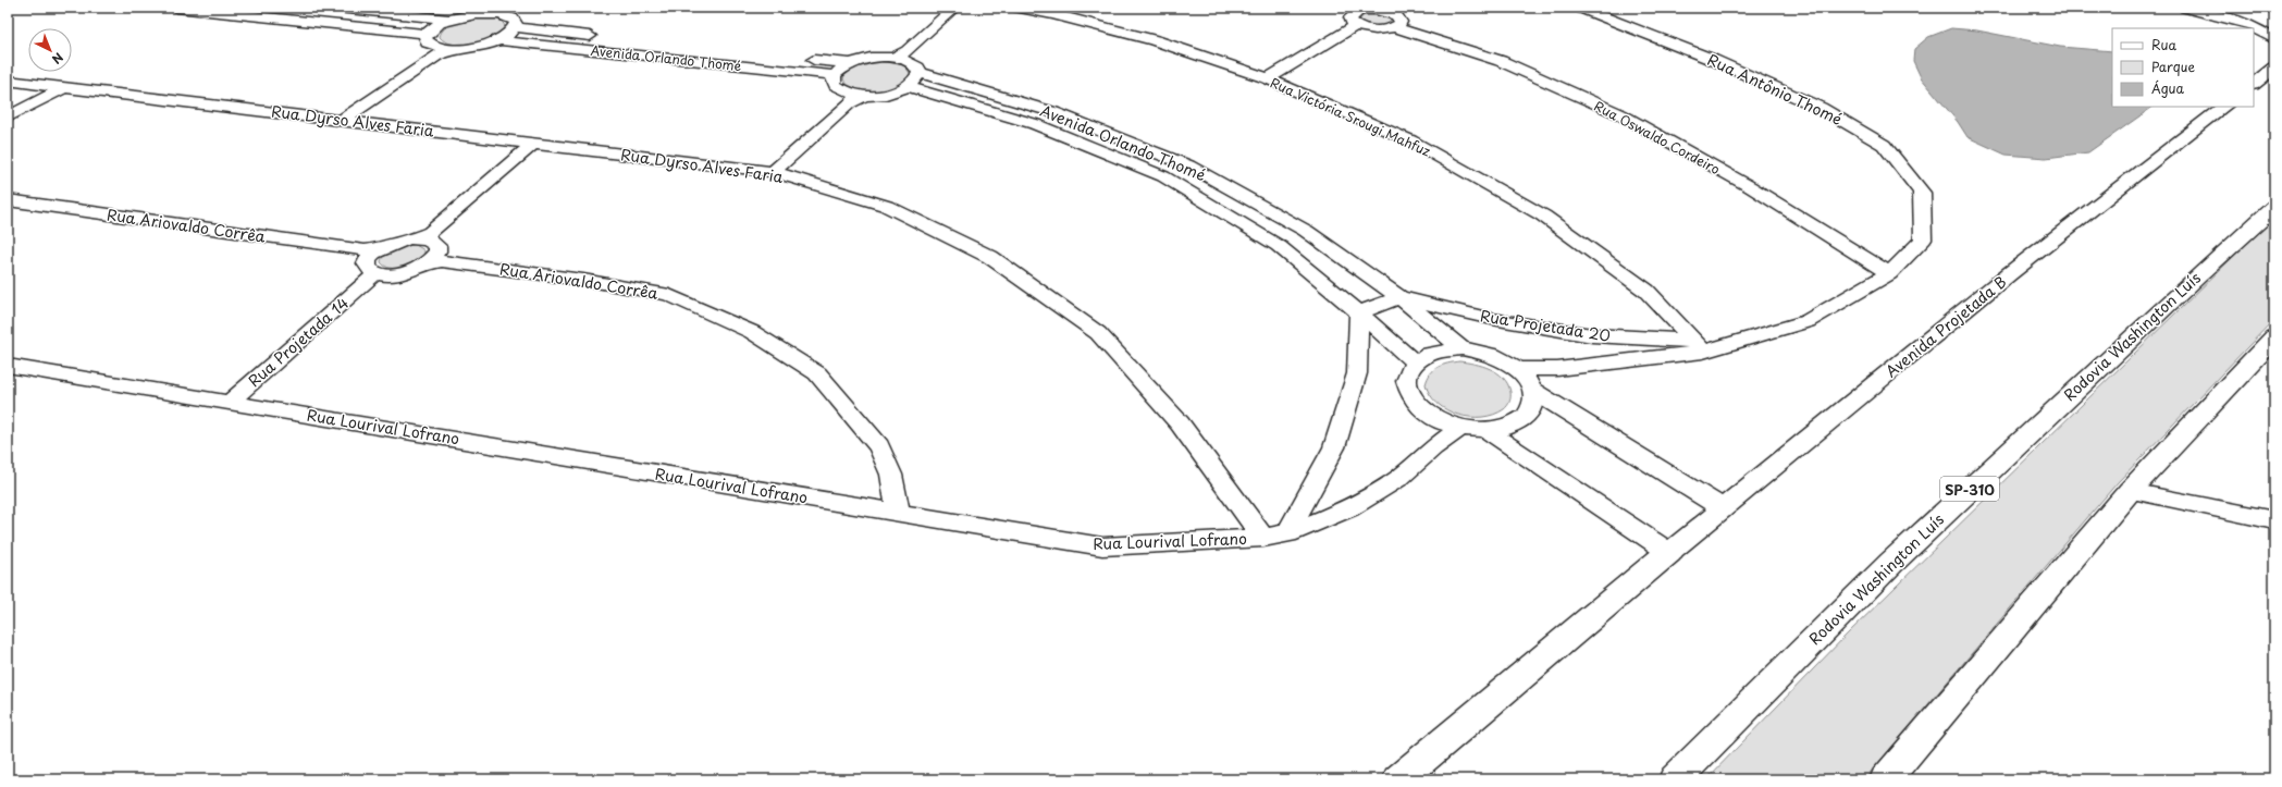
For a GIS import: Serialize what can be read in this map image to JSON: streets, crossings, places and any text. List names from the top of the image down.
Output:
{
  "streets": {
    "highway": ["Rodovia Washington Luís", "SP-310"],
    "street": [
      "Avenida Orlando Thomé",
      "Rua Antônio Thomé",
      "Rua Victória Srougi Mahfuz",
      "Rua Dyrso Alves Faria",
      "Rua Oswaldo Cordeiro",
      "Rua Ariovaldo Corrêa",
      "Rua Projetada 20",
      "Avenida Projetada B",
      "Rua Projetada 14",
      "Rua Lourival Lofrano"
    ]
  },
  "crossings": [
    ["Avenida Orlando Thomé", "Rua Antônio Thomé"],
    ["Avenida Orlando Thomé", "Rua Projetada 20"],
    ["Avenida Orlando Thomé", "Rua Lourival Lofrano"],
    ["Rua Antônio Thomé", "Rua Victória Srougi Mahfuz"],
    ["Rua Antônio Thomé", "Rua Oswaldo Cordeiro"],
    ["Rua Antônio Thomé", "Rua Projetada 20"],
    ["Rua Antônio Thomé", "Rua Lourival Lofrano"],
    ["Rua Victória Srougi Mahfuz", "Rua Projetada 20"],
    ["Rua Dyrso Alves Faria", "Rua Lourival Lofrano"],
    ["Rua Ariovaldo Corrêa", "Rua Lourival Lofrano"],
    ["Rua Projetada 14", "Rua Lourival Lofrano"]
  ],
  "legend": ["Rua", "Parque", "Água"],
  "north": "bottom right"
}
